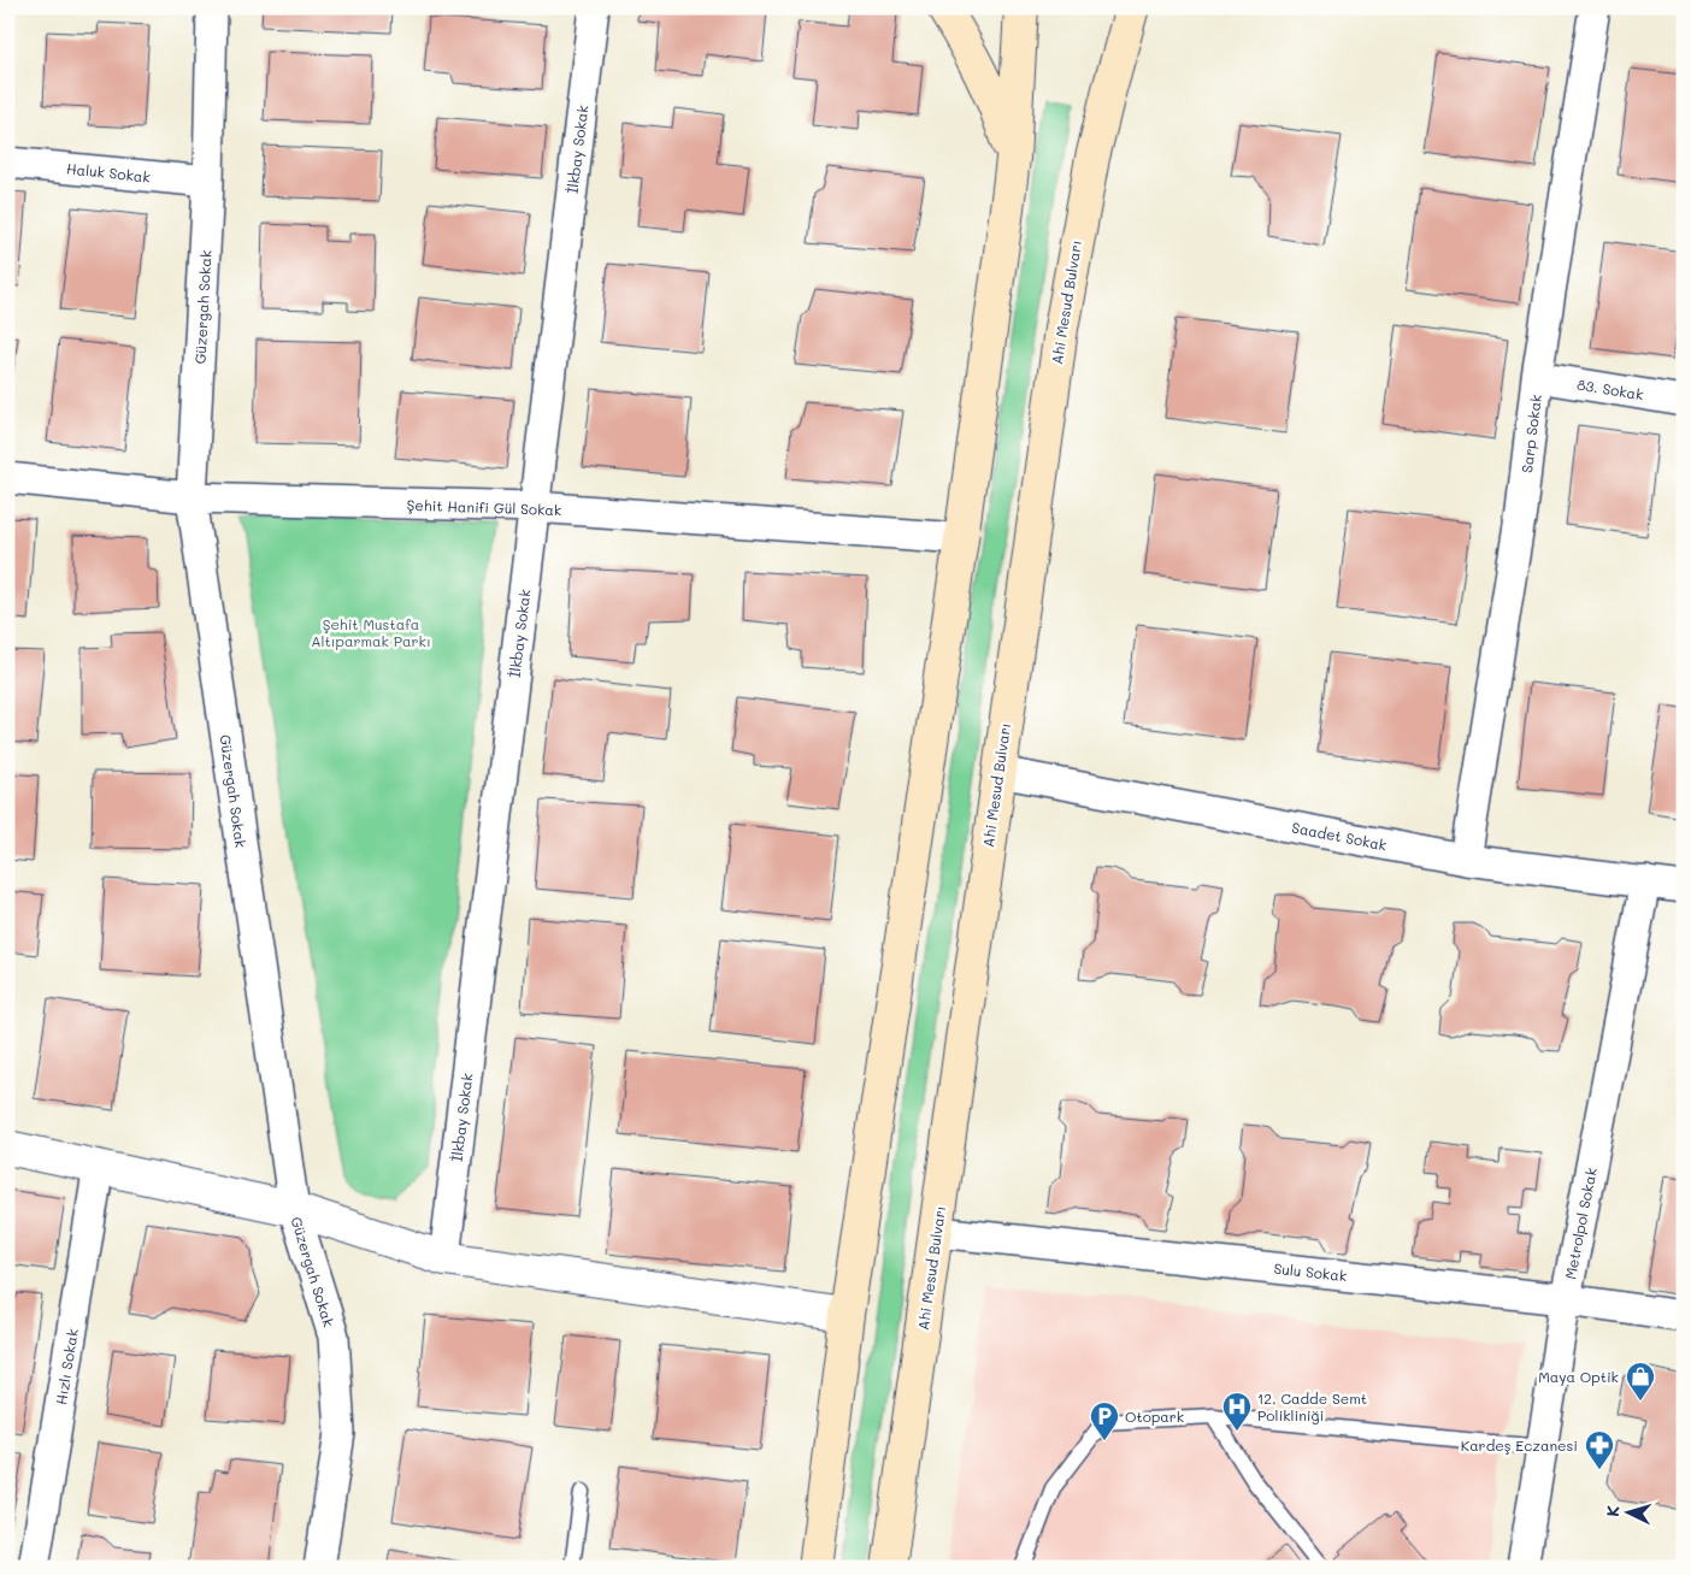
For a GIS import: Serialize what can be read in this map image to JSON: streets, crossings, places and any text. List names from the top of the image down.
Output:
{
  "streets": {
    "main road": ["Ahi Mesud Bulvarı"],
    "street": [
      "İlkbay Sokak",
      "Haluk Sokak",
      "Güzergah Sokak",
      "83. Sokak",
      "Sarp Sokak",
      "Şehit Hanifi Gül Sokak",
      "Saadet Sokak",
      "Metrolpol Sokak",
      "Sulu Sokak",
      "Hızlı Sokak"
    ]
  },
  "crossings": [
    ["İlkbay Sokak", "Şehit Hanifi Gül Sokak"],
    ["Haluk Sokak", "Güzergah Sokak"],
    ["Ahi Mesud Bulvarı", "Saadet Sokak"],
    ["Ahi Mesud Bulvarı", "Sulu Sokak"],
    ["Güzergah Sokak", "Şehit Hanifi Gül Sokak"],
    ["83. Sokak", "Sarp Sokak"],
    ["Sarp Sokak", "Saadet Sokak"],
    ["Saadet Sokak", "Metrolpol Sokak"],
    ["Metrolpol Sokak", "Sulu Sokak"]
  ],
  "parks": ["Şehit Mustafa Altıparmak Parkı"],
  "places": {
    "shop": ["Maya Optik"],
    "hospital": ["12. Cadde Semt Polikliniği"],
    "parking": ["Otopark"],
    "pharmacy": ["Kardeş Eczanesi"]
  },
  "north": "left"
}
